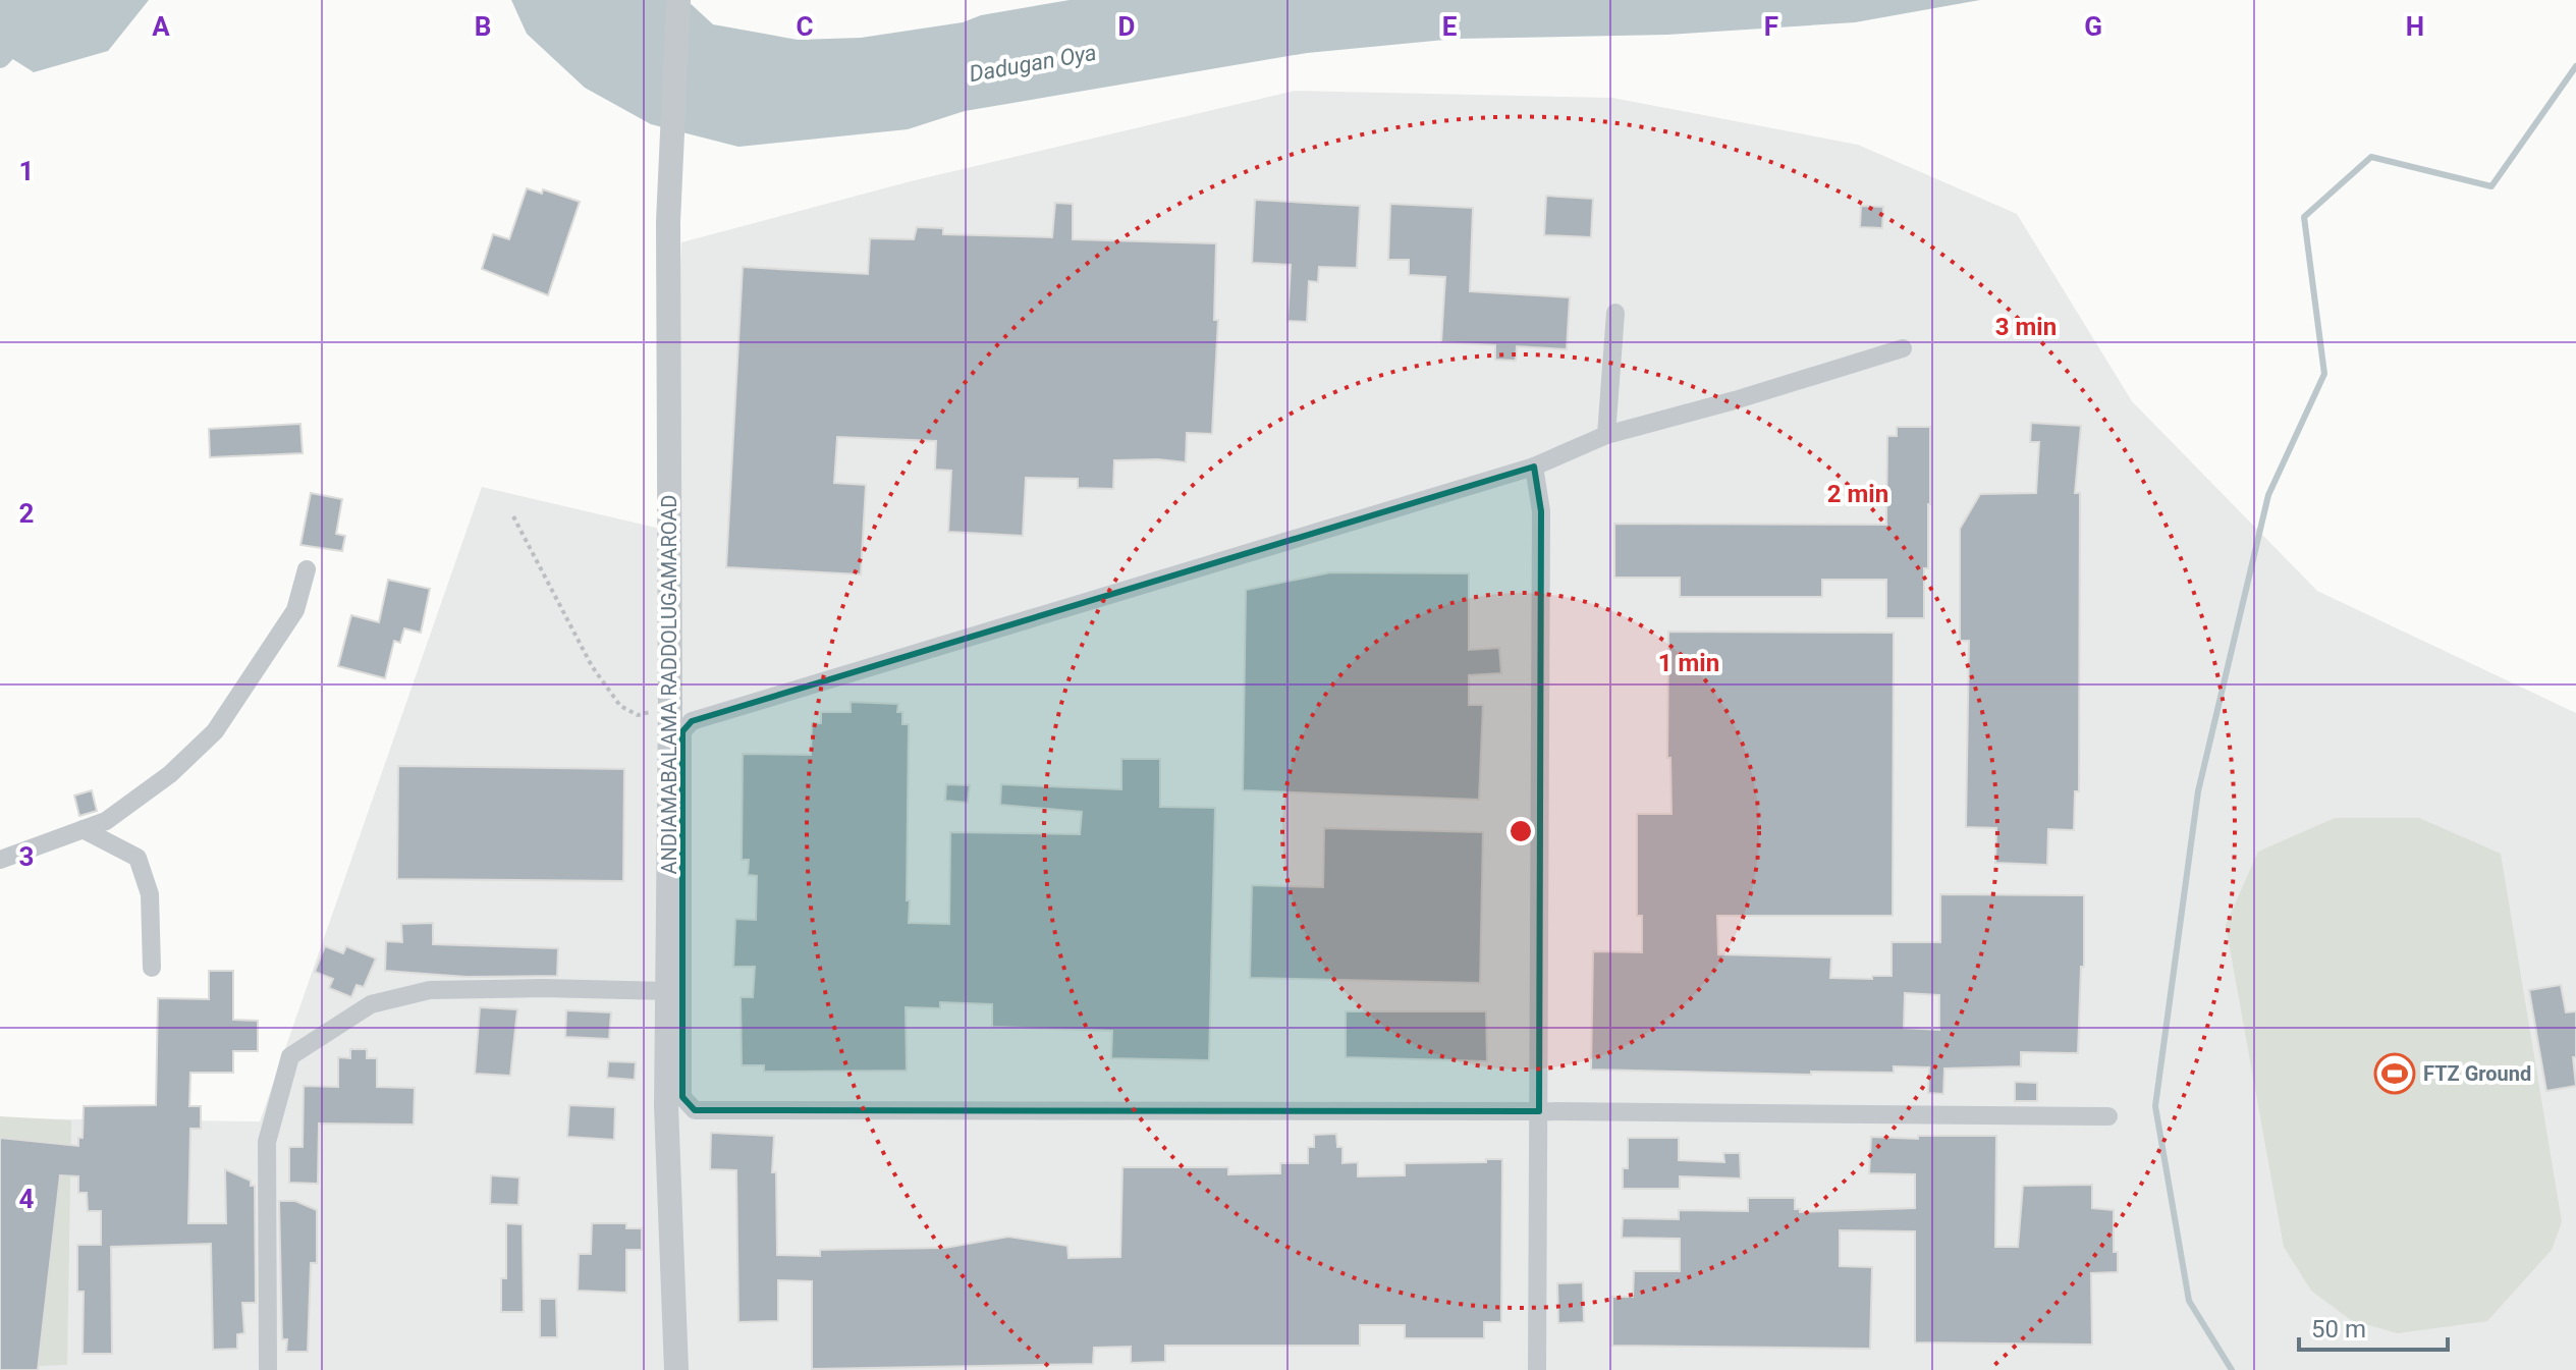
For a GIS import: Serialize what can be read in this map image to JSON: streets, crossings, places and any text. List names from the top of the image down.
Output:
{
  "streets": {
    "street": ["ANDIAMABALAMA RADDOLUGAMAROAD"]
  },
  "water": ["Dadugan Oya"],
  "places": {
    "sports": ["FTZ Ground"]
  },
  "scale_bar": "50 m",
  "grid": {
    "columns": [
      "A",
      "B",
      "C",
      "D",
      "E",
      "F",
      "G",
      "H"
    ],
    "rows": [
      "1",
      "2",
      "3",
      "4"
    ]
  },
  "rings": ["3 min", "2 min", "1 min"]
}
